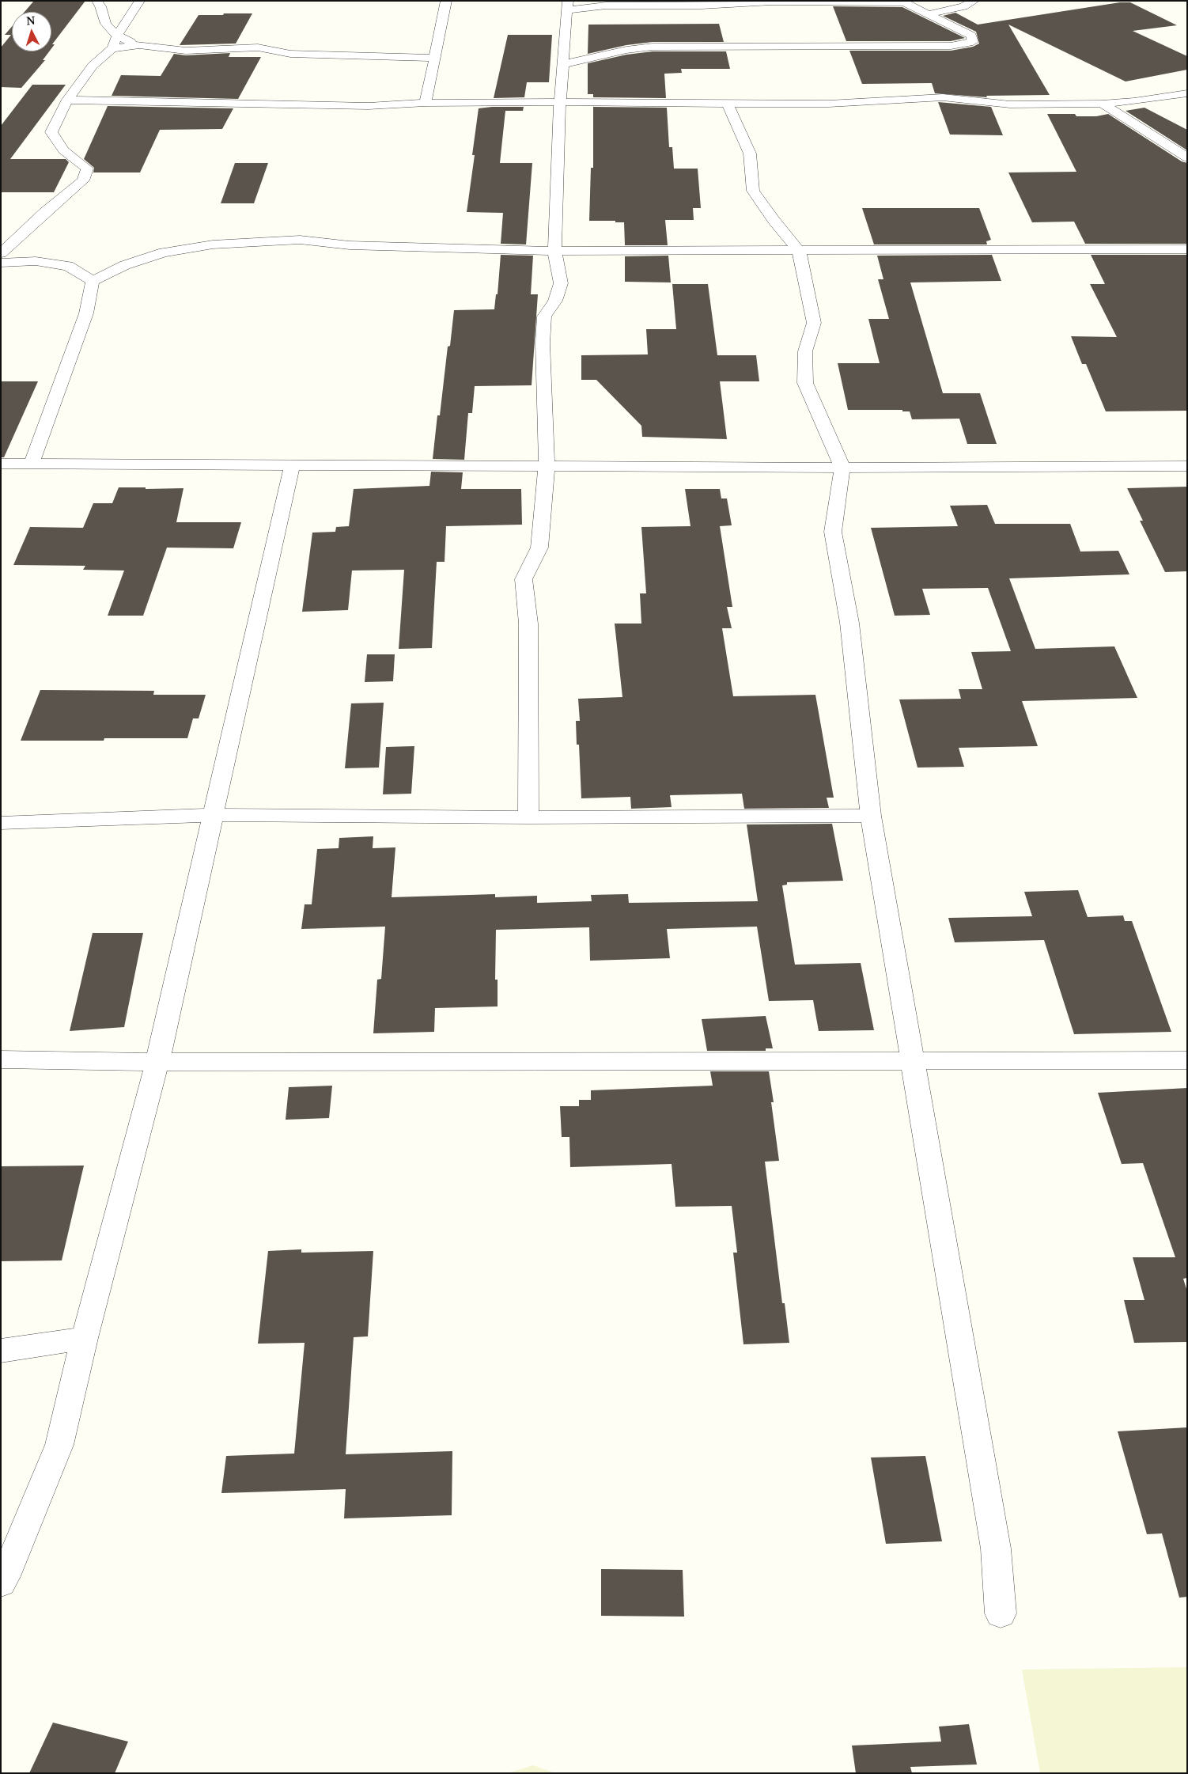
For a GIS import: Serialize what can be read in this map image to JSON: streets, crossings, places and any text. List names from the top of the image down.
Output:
{
  "north": "top"
}
